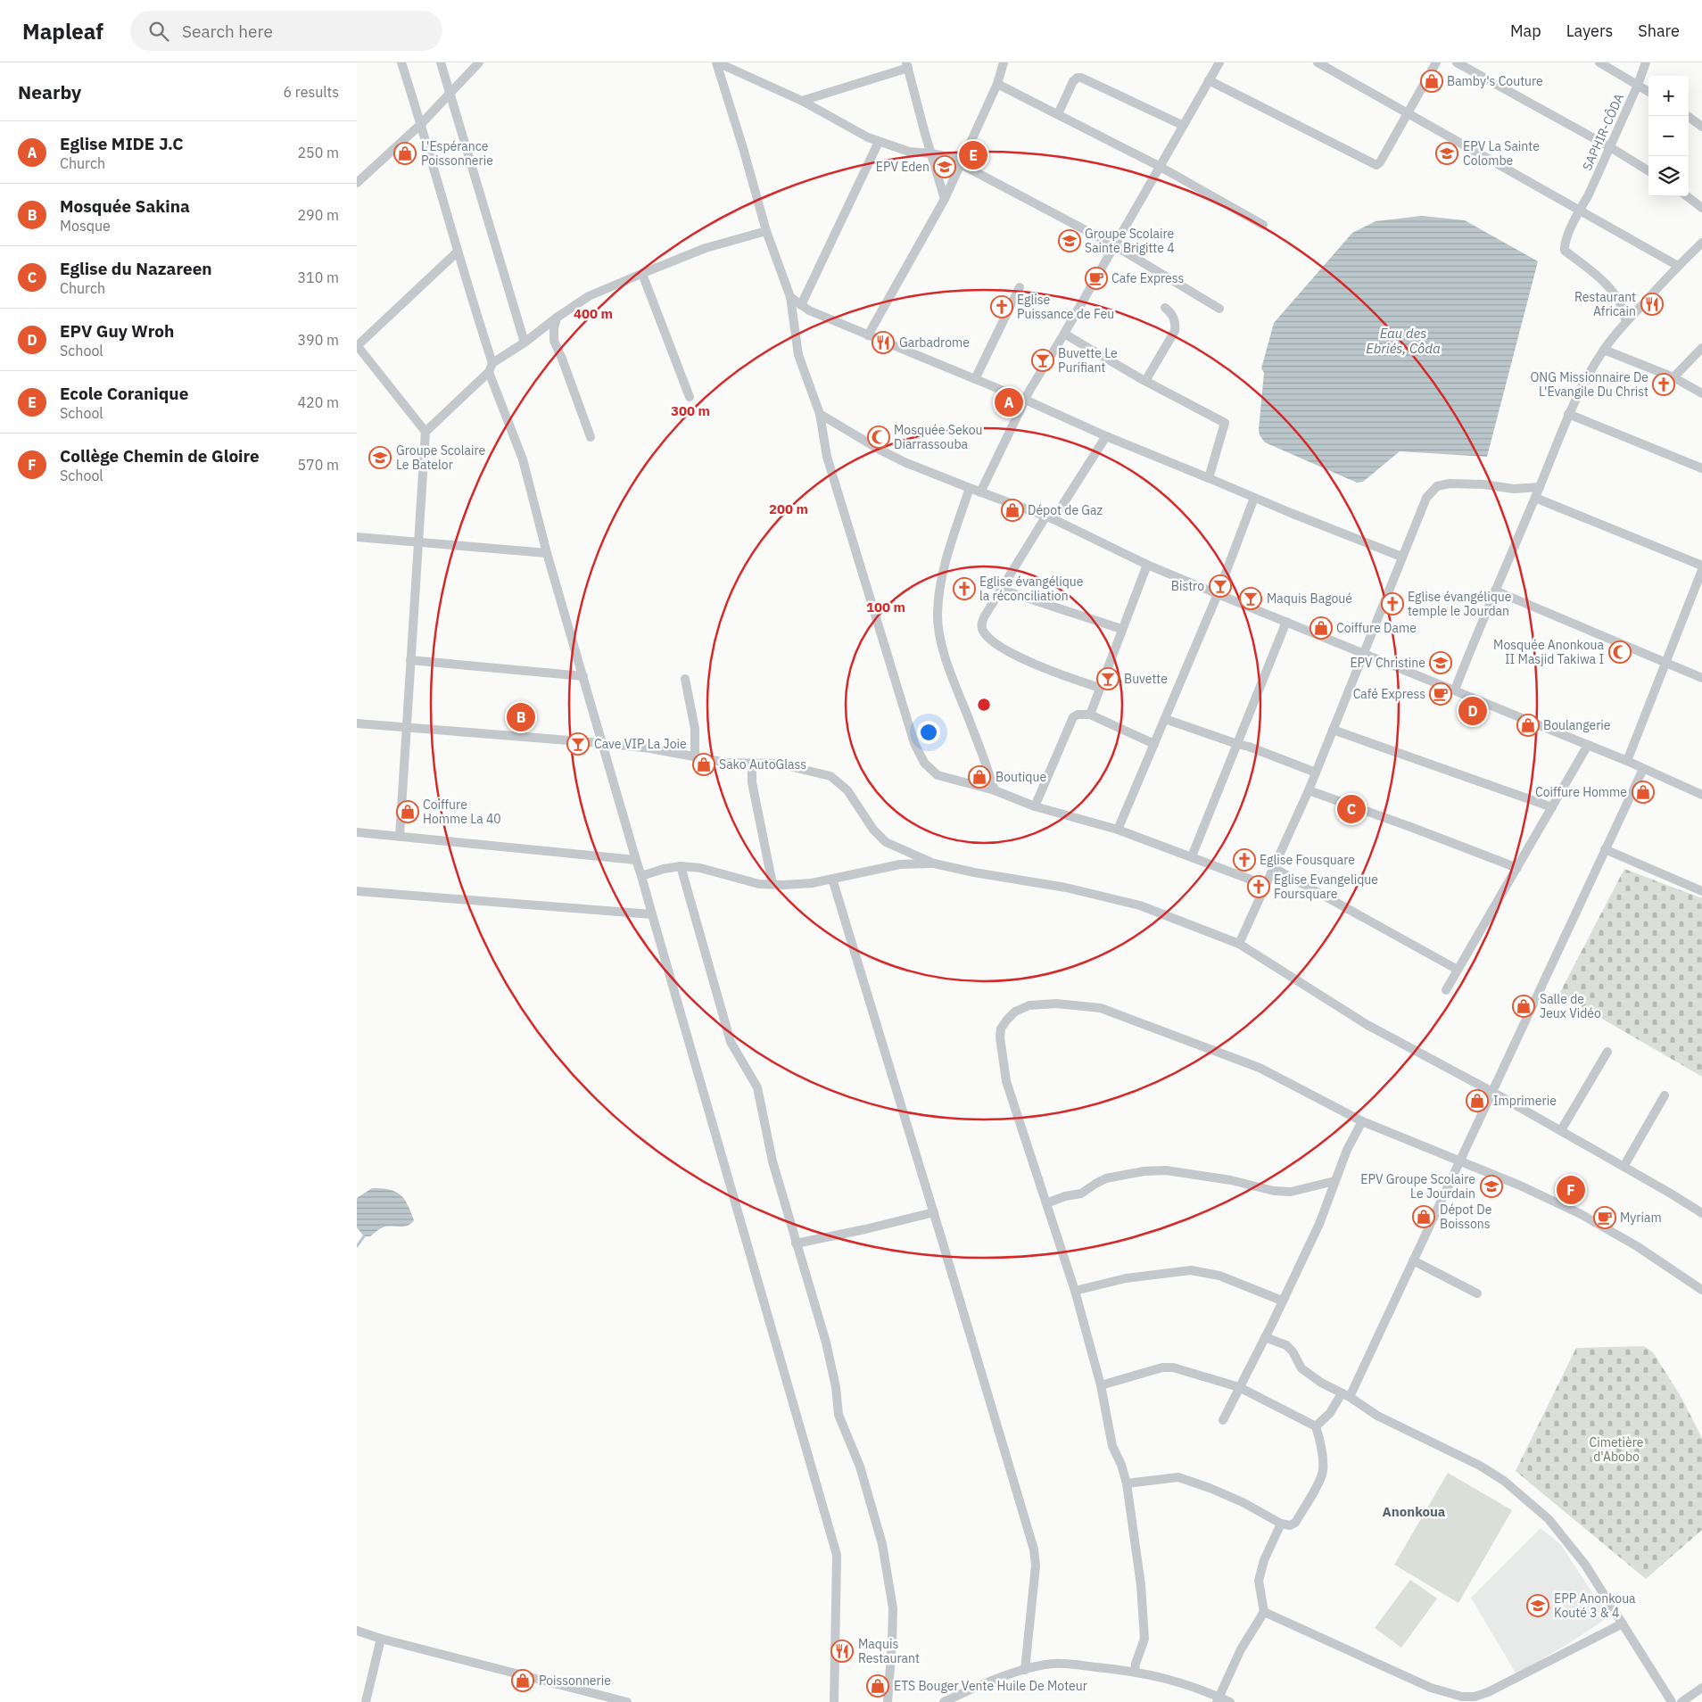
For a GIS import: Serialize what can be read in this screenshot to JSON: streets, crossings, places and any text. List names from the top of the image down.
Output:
{
  "streets": {
    "street": ["SAPHIR-CÔDA"]
  },
  "districts": ["Anonkoua"],
  "water": ["Eau des Ebriés, Côda"],
  "parks": ["Cimetière d'Abobo"],
  "places": {
    "shop": [
      "Bamby's Couture",
      "L'Espérance Poissonnerie",
      "Dépot de Gaz",
      "Coiffure Dame",
      "Boulangerie",
      "Sako AutoGlass",
      "Boutique",
      "Coiffure Homme",
      "Coiffure Homme La 40",
      "Salle de Jeux Vidéo",
      "Imprimerie",
      "Dépot De Boissons",
      "Poissonnerie",
      "ETS Bouger Vente Huile De Moteur"
    ],
    "school or university": [
      "EPV La Sainte Colombe",
      "EPV Eden",
      "Groupe Scolaire Sainte Brigitte 4",
      "Groupe Scolaire Le Batelor",
      "EPV Christine",
      "EPV Groupe Scolaire Le Jourdain",
      "EPP Anonkoua Kouté 3 & 4"
    ],
    "cafe": ["Cafe Express", "Café Express", "Myriam"],
    "restaurant": ["Restaurant Africain", "Garbadrome", "Maquis Restaurant"],
    "church": [
      "Eglise Puissance de Feu",
      "ONG Missionnaire De L'Evangile Du Christ",
      "Eglise évangélique la réconciliation",
      "Eglise évangélique temple le Jourdan",
      "Eglise Fousquare",
      "Eglise Evangelique Foursquare"
    ],
    "bar": [
      "Buvette Le Purifiant",
      "Bistro",
      "Maquis Bagoué",
      "Buvette",
      "Cave VIP La Joie"
    ],
    "mosque": ["Mosquée Sekou Diarrassouba", "Mosquée Anonkoua II Masjid Takiwa I"]
  },
  "page": {
    "header": "Mapleaf",
    "search": "Search here",
    "nav": ["Map", "Layers", "Share"],
    "heading": ["Nearby", "6 results"],
    "map_buttons": ["+", "−"],
    "list": [
      {
        "mark": "A",
        "name": "Eglise MIDE J.C",
        "note": "Church",
        "value": "250 m"
      },
      {
        "mark": "B",
        "name": "Mosquée Sakina",
        "note": "Mosque",
        "value": "290 m"
      },
      {
        "mark": "C",
        "name": "Eglise du Nazareen",
        "note": "Church",
        "value": "310 m"
      },
      {
        "mark": "D",
        "name": "EPV Guy Wroh",
        "note": "School",
        "value": "390 m"
      },
      {
        "mark": "E",
        "name": "Ecole Coranique",
        "note": "School",
        "value": "420 m"
      },
      {
        "mark": "F",
        "name": "Collège Chemin de Gloire",
        "note": "School",
        "value": "570 m"
      }
    ],
    "pins": [
      "E",
      "A",
      "D",
      "B",
      "C",
      "F"
    ]
  },
  "rings": [
    "400 m",
    "300 m",
    "200 m",
    "100 m"
  ]
}
